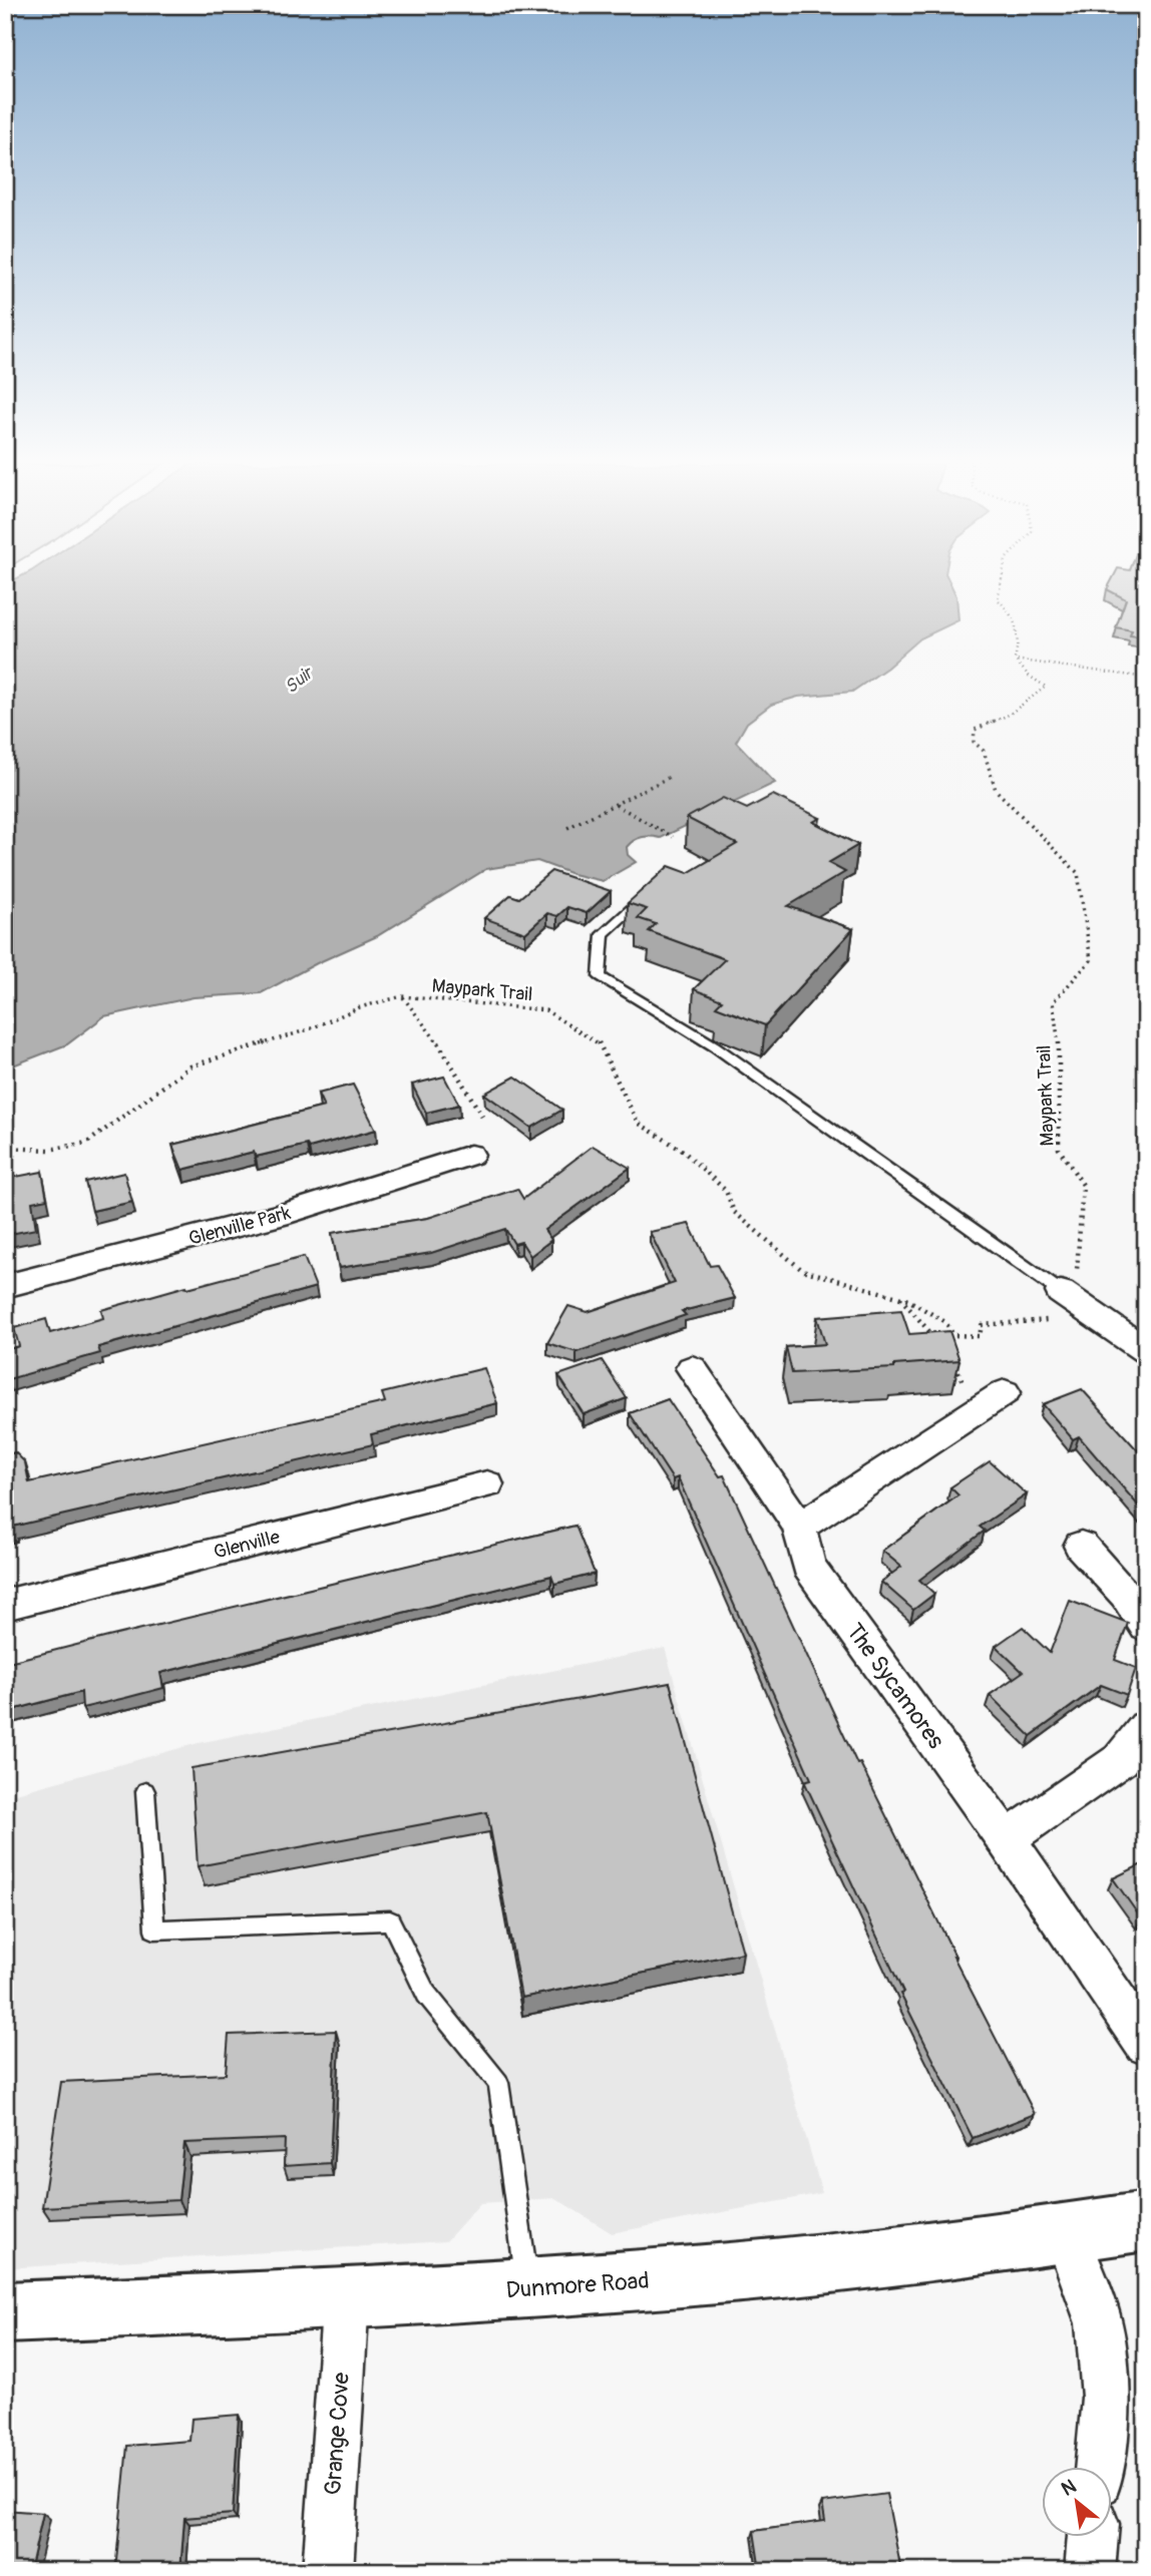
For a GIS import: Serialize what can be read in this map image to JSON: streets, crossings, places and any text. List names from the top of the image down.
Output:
{
  "streets": {
    "main road": ["Dunmore Road"],
    "street": [
      "Glenville Park",
      "Glenville",
      "The Sycamores",
      "Grange Cove"
    ],
    "path": ["Maypark Trail"]
  },
  "crossings": [
    ["Dunmore Road", "Grange Cove"]
  ],
  "water": ["Suir"],
  "north": "top left"
}
